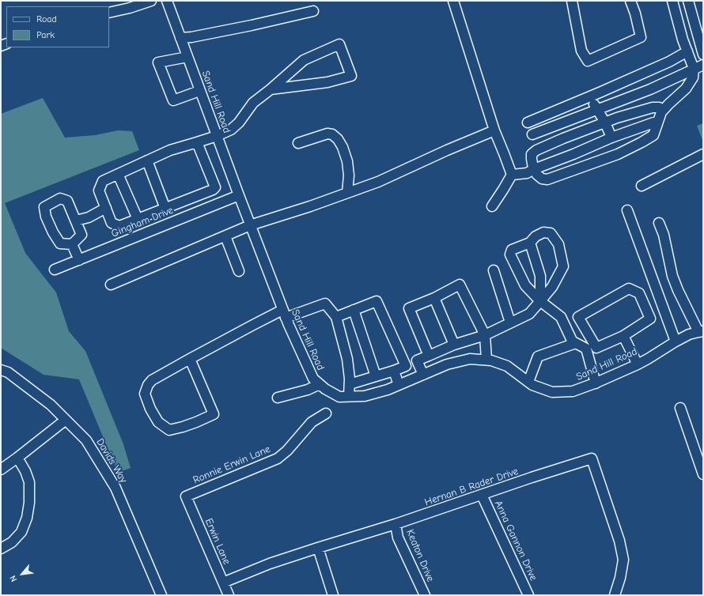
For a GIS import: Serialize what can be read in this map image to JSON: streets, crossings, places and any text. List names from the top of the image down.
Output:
{
  "streets": {
    "street": [
      "Sand Hill Road",
      "Gingham Drive",
      "Davids Way",
      "Ronnie Erwin Lane",
      "Hernan B Rader Drive",
      "Anna Gannon Drive",
      "Erwin Lane",
      "Keaton Drive"
    ]
  },
  "crossings": [
    ["Sand Hill Road", "Gingham Drive"],
    ["Ronnie Erwin Lane", "Erwin Lane"],
    ["Hernan B Rader Drive", "Anna Gannon Drive"],
    ["Hernan B Rader Drive", "Erwin Lane"],
    ["Hernan B Rader Drive", "Keaton Drive"]
  ],
  "legend": ["Road", "Park"],
  "north": "bottom left"
}
